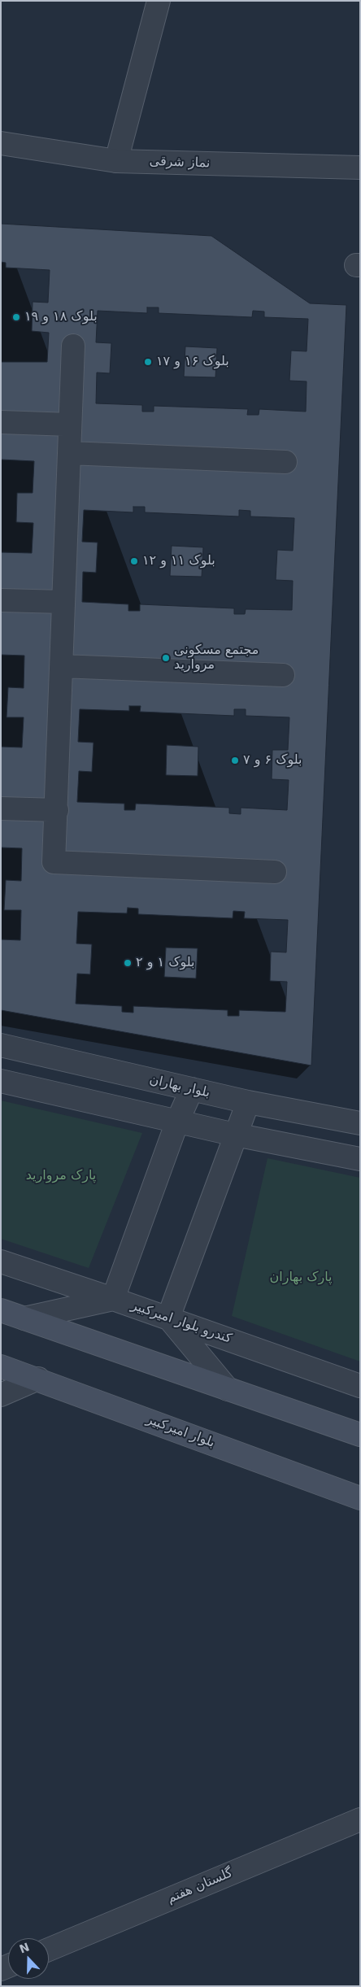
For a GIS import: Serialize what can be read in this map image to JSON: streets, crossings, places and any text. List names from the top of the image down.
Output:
{
  "streets": {
    "main road": ["بلوار امیرکبیر"],
    "street": [
      "نماز شرقی",
      "بلوار بهاران",
      "کندرو بلوار امیرکبیر",
      "گلستان هفتم"
    ]
  },
  "parks": ["پارک مروارید", "پارک بهاران"],
  "places": [
    "بلوک ۱۸ و ۱۹",
    "بلوک ۱۶ و ۱۷",
    "بلوک ۱۱ و ۱۲",
    "مجتمع مسکونی مروارید",
    "بلوک ۶ و ۷",
    "بلوک ۱ و ۲"
  ],
  "north": "top"
}
